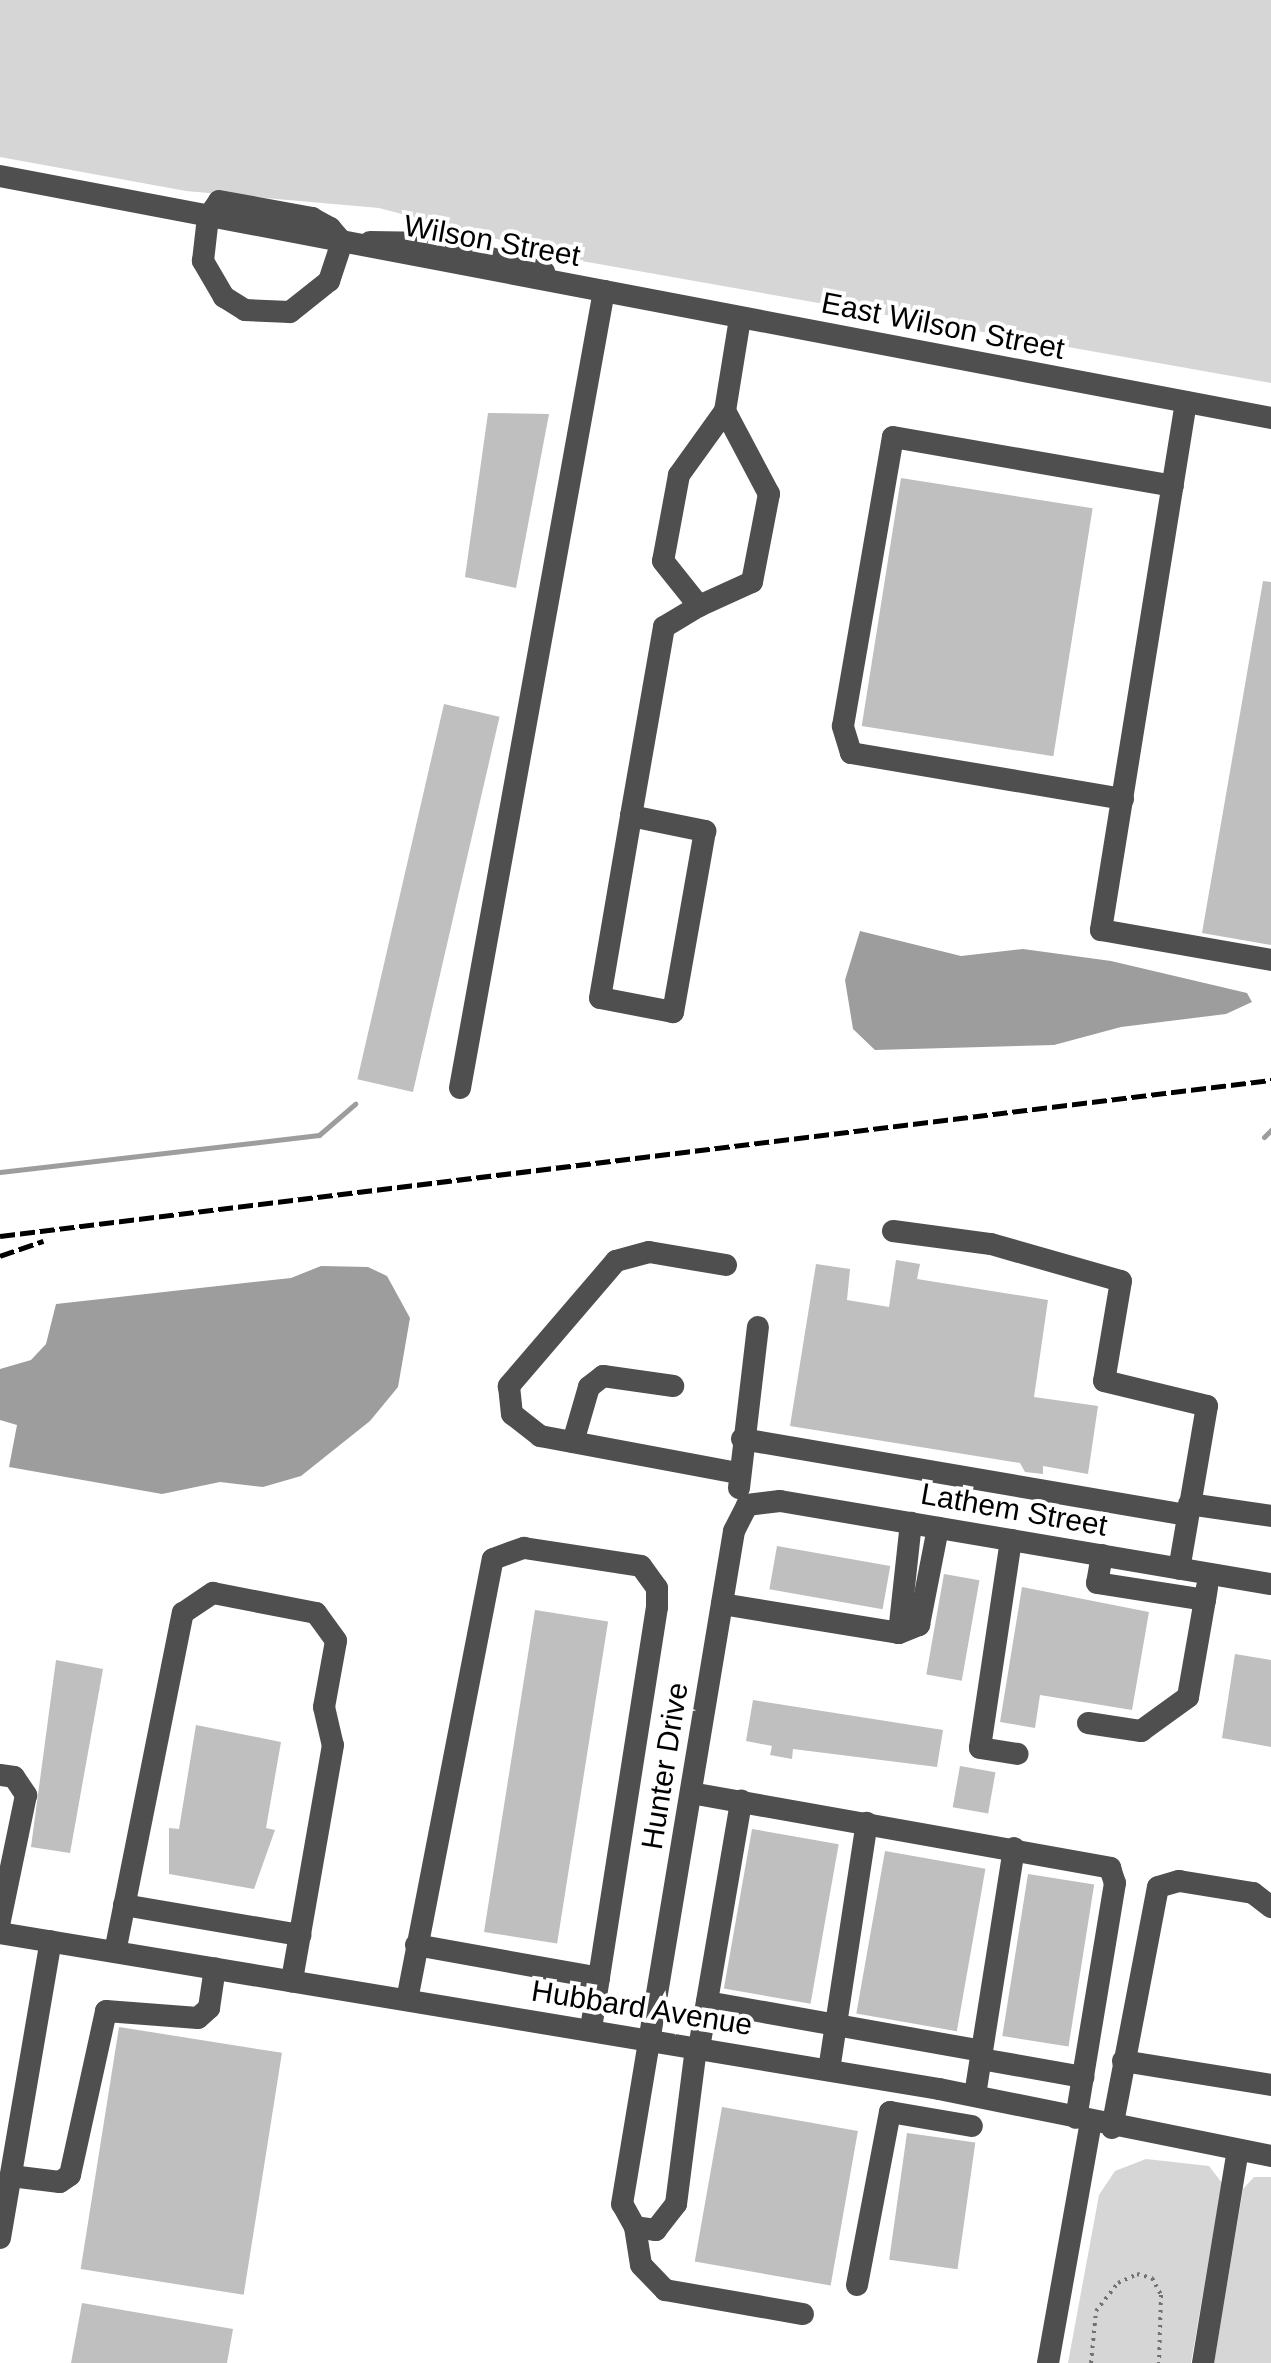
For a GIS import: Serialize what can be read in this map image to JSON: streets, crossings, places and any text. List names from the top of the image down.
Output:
{
  "streets": {
    "street": [
      "Wilson Street",
      "East Wilson Street",
      "Lathem Street",
      "Hunter Drive",
      "Hubbard Avenue"
    ]
  },
  "crossings": [
    ["Wilson Street", "East Wilson Street"],
    ["Lathem Street", "Hunter Drive"],
    ["Hunter Drive", "Hubbard Avenue"]
  ]
}
